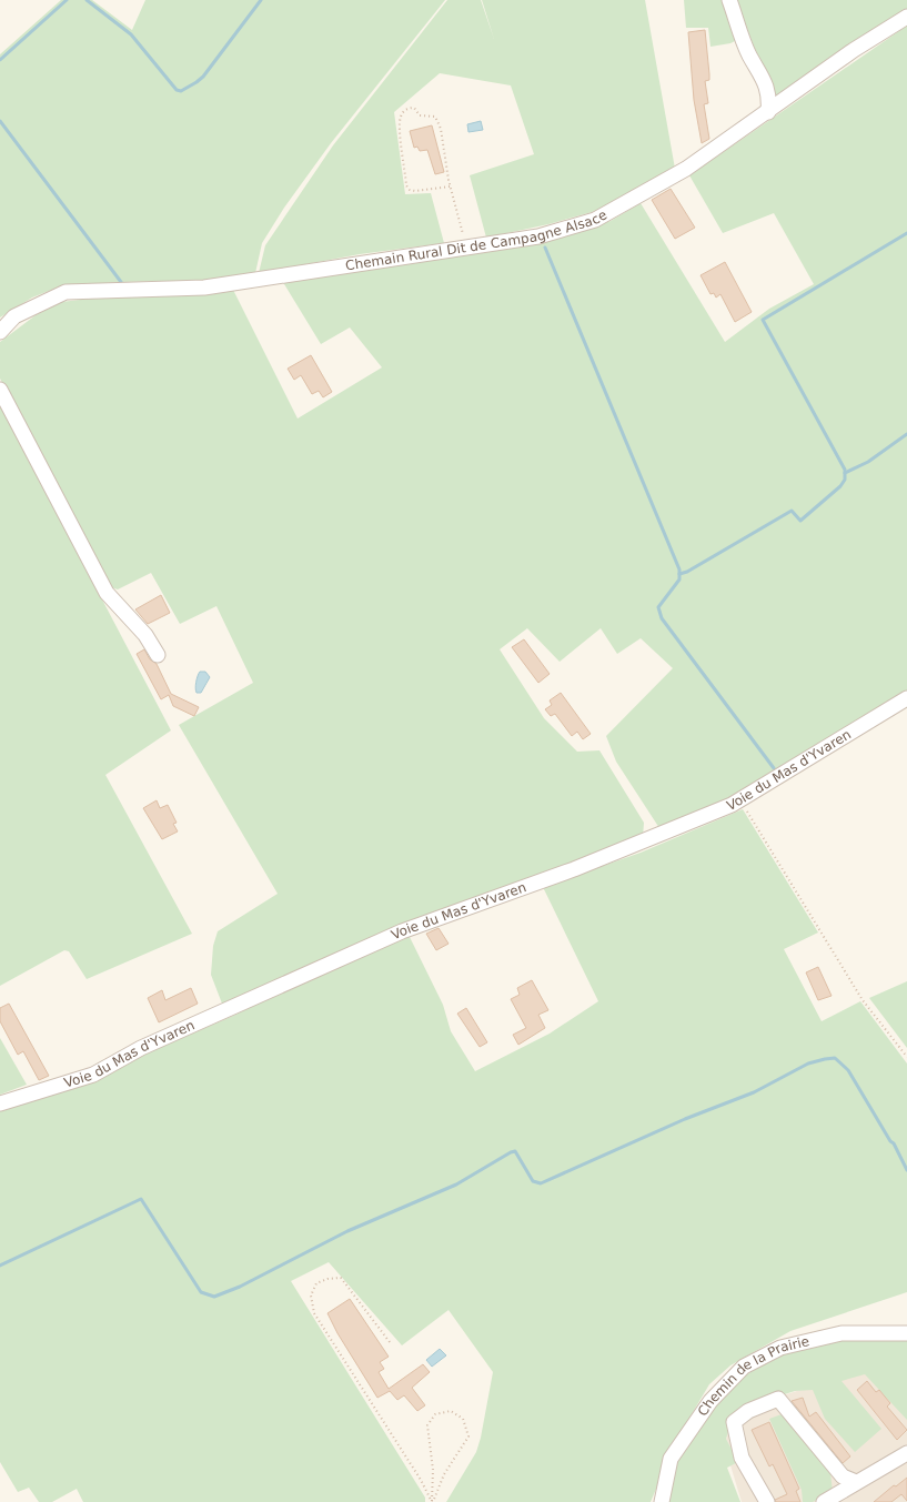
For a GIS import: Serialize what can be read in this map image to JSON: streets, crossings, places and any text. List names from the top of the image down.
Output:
{
  "streets": {
    "street": ["Chemain Rural Dit de Campagne Alsace", "Voie du Mas d'Yvaren", "Chemin de la Prairie"]
  }
}
